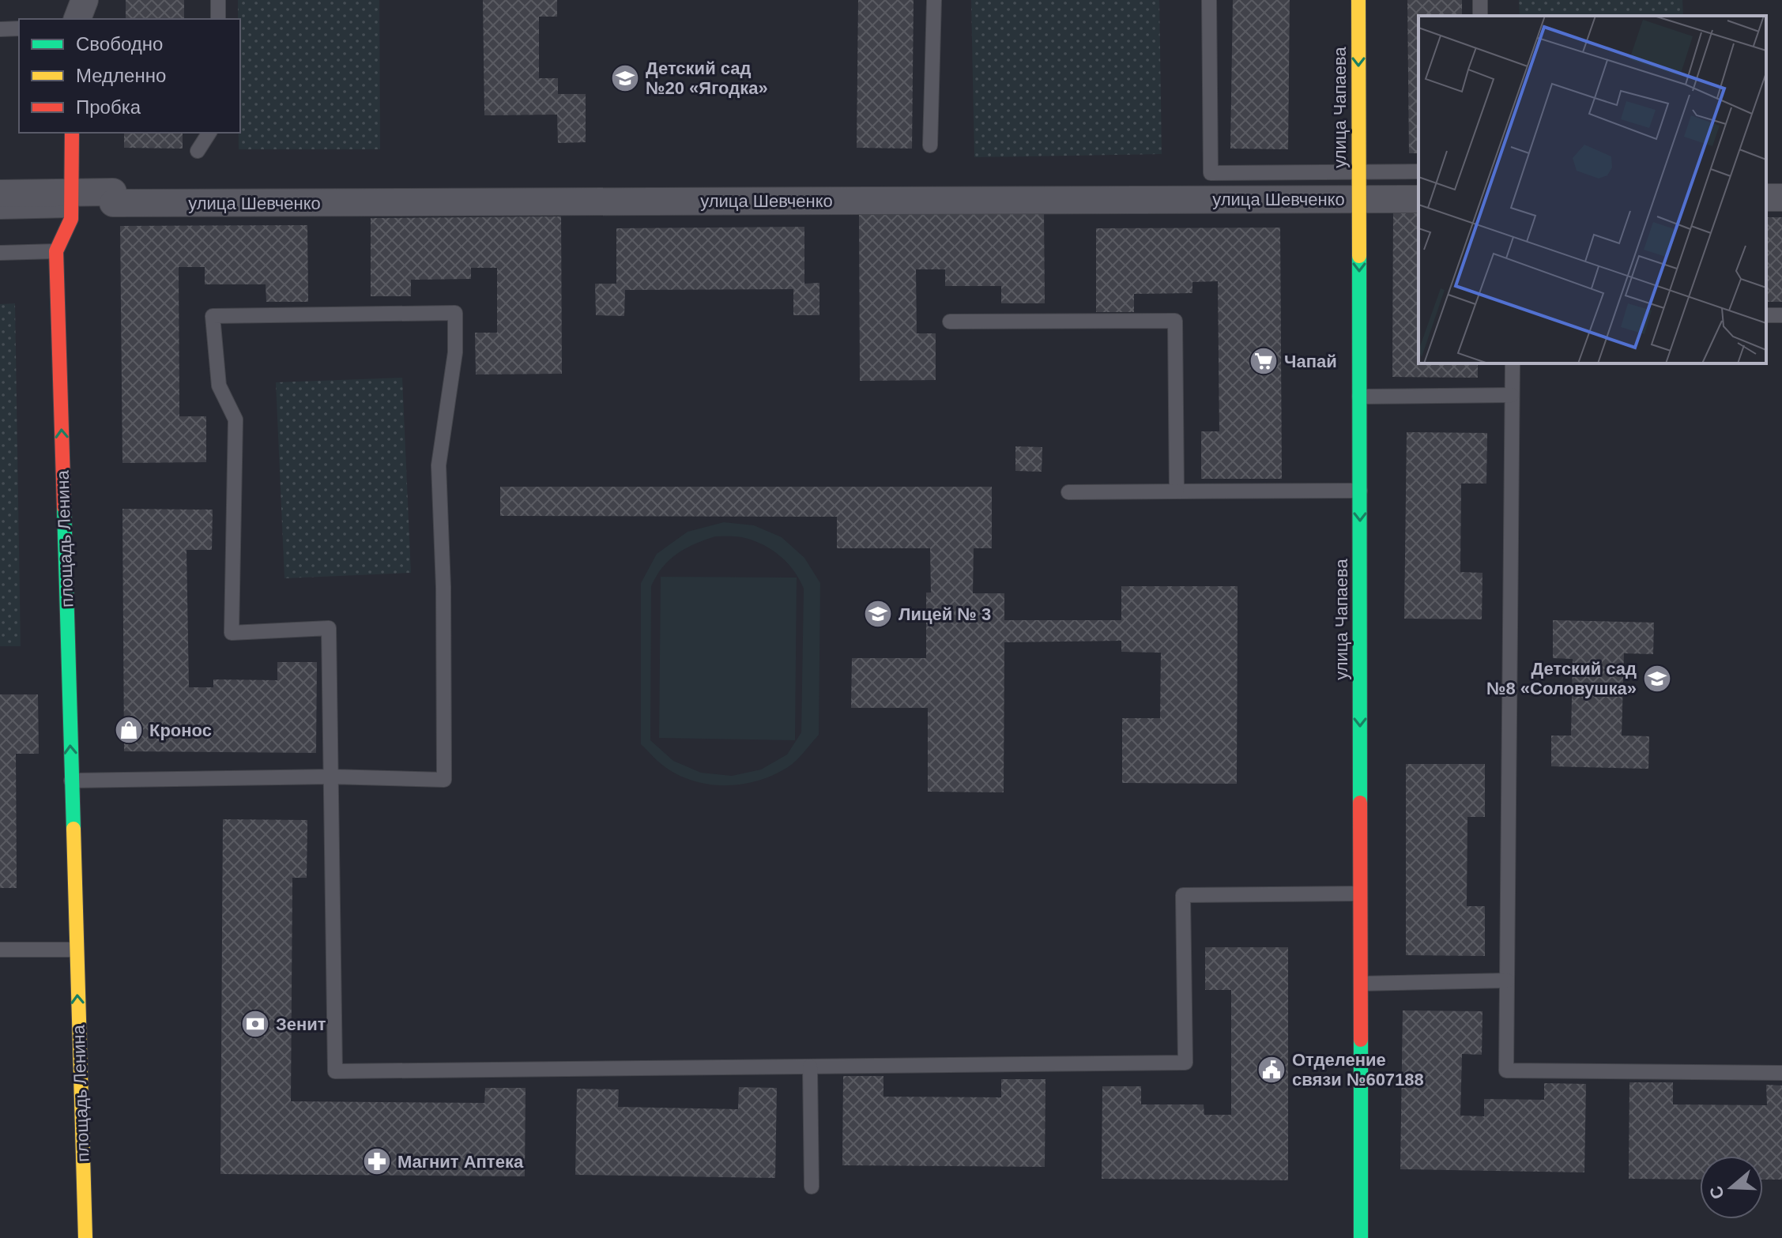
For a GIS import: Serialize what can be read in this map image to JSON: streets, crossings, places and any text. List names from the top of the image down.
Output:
{
  "streets": {
    "street": ["улица Чапаева", "улица Шевченко", "площадь Ленина"]
  },
  "crossings": [
    ["улица Чапаева", "улица Шевченко"],
    ["улица Шевченко", "площадь Ленина"]
  ],
  "one_way": ["улица Чапаева", "площадь Ленина"],
  "places": {
    "school or university": ["Детский сад №20 «Ягодка»", "Лицей № 3", "Детский сад №8 «Соловушка»"],
    "supermarket": ["Чапай"],
    "shop": ["Кронос"],
    "bank": ["Зенит"],
    "public building": ["Отделение связи №607188"],
    "pharmacy": ["Магнит Аптека"]
  },
  "legend": ["Свободно", "Медленно", "Пробка"],
  "north": "left"
}
